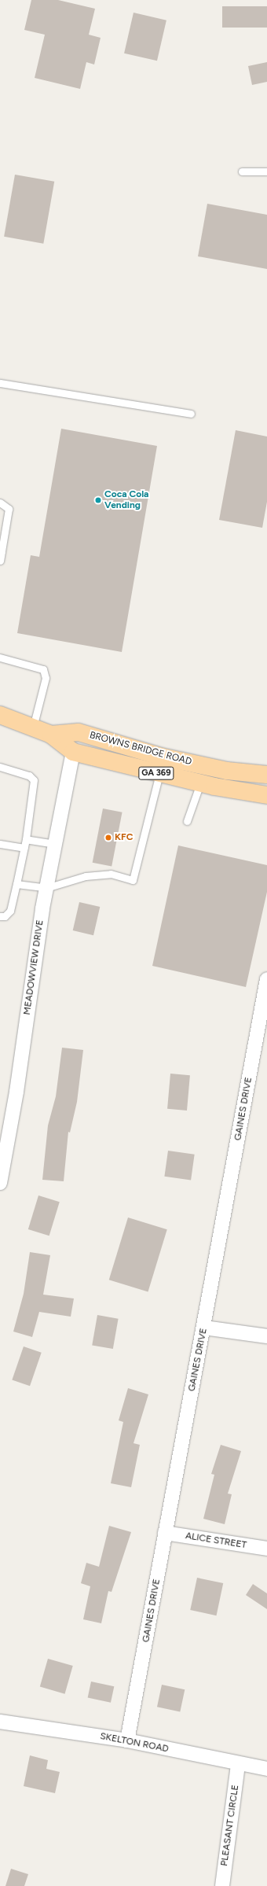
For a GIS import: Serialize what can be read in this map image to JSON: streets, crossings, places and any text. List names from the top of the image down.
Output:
{
  "streets": {
    "main road": ["BROWNS BRIDGE ROAD", "GA 369"],
    "street": [
      "MEADOWVIEW DRIVE",
      "GAINES DRIVE",
      "ALICE STREET",
      "SKELTON ROAD",
      "PLEASANT CIRCLE"
    ]
  },
  "crossings": [
    ["BROWNS BRIDGE ROAD", "MEADOWVIEW DRIVE"],
    ["GAINES DRIVE", "ALICE STREET"],
    ["GAINES DRIVE", "SKELTON ROAD"],
    ["SKELTON ROAD", "PLEASANT CIRCLE"]
  ],
  "places": ["Coca Cola Vending", "KFC"]
}
